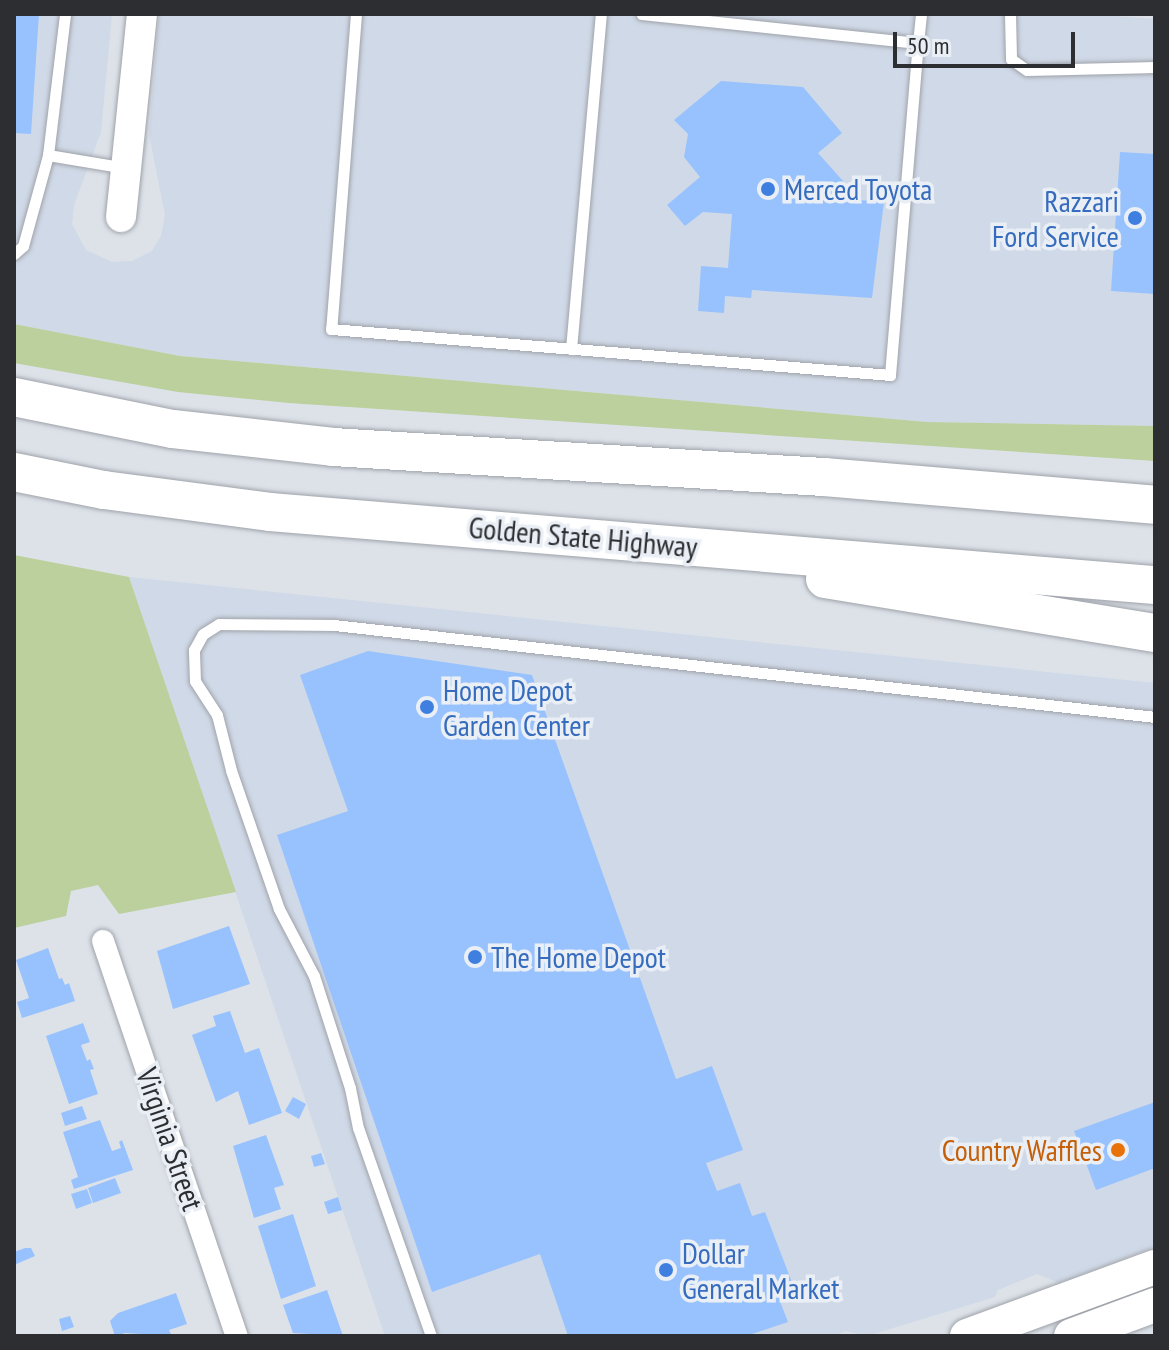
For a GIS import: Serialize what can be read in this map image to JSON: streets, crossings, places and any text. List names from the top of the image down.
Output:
{
  "streets": {
    "highway": ["Golden State Highway"],
    "street": ["Virginia Street"]
  },
  "places": [
    "Merced Toyota",
    "Razzari Ford Service",
    "Home Depot Garden Center",
    "The Home Depot",
    "Country Waffles",
    "Dollar General Market"
  ],
  "scale_bar": "50 m"
}
